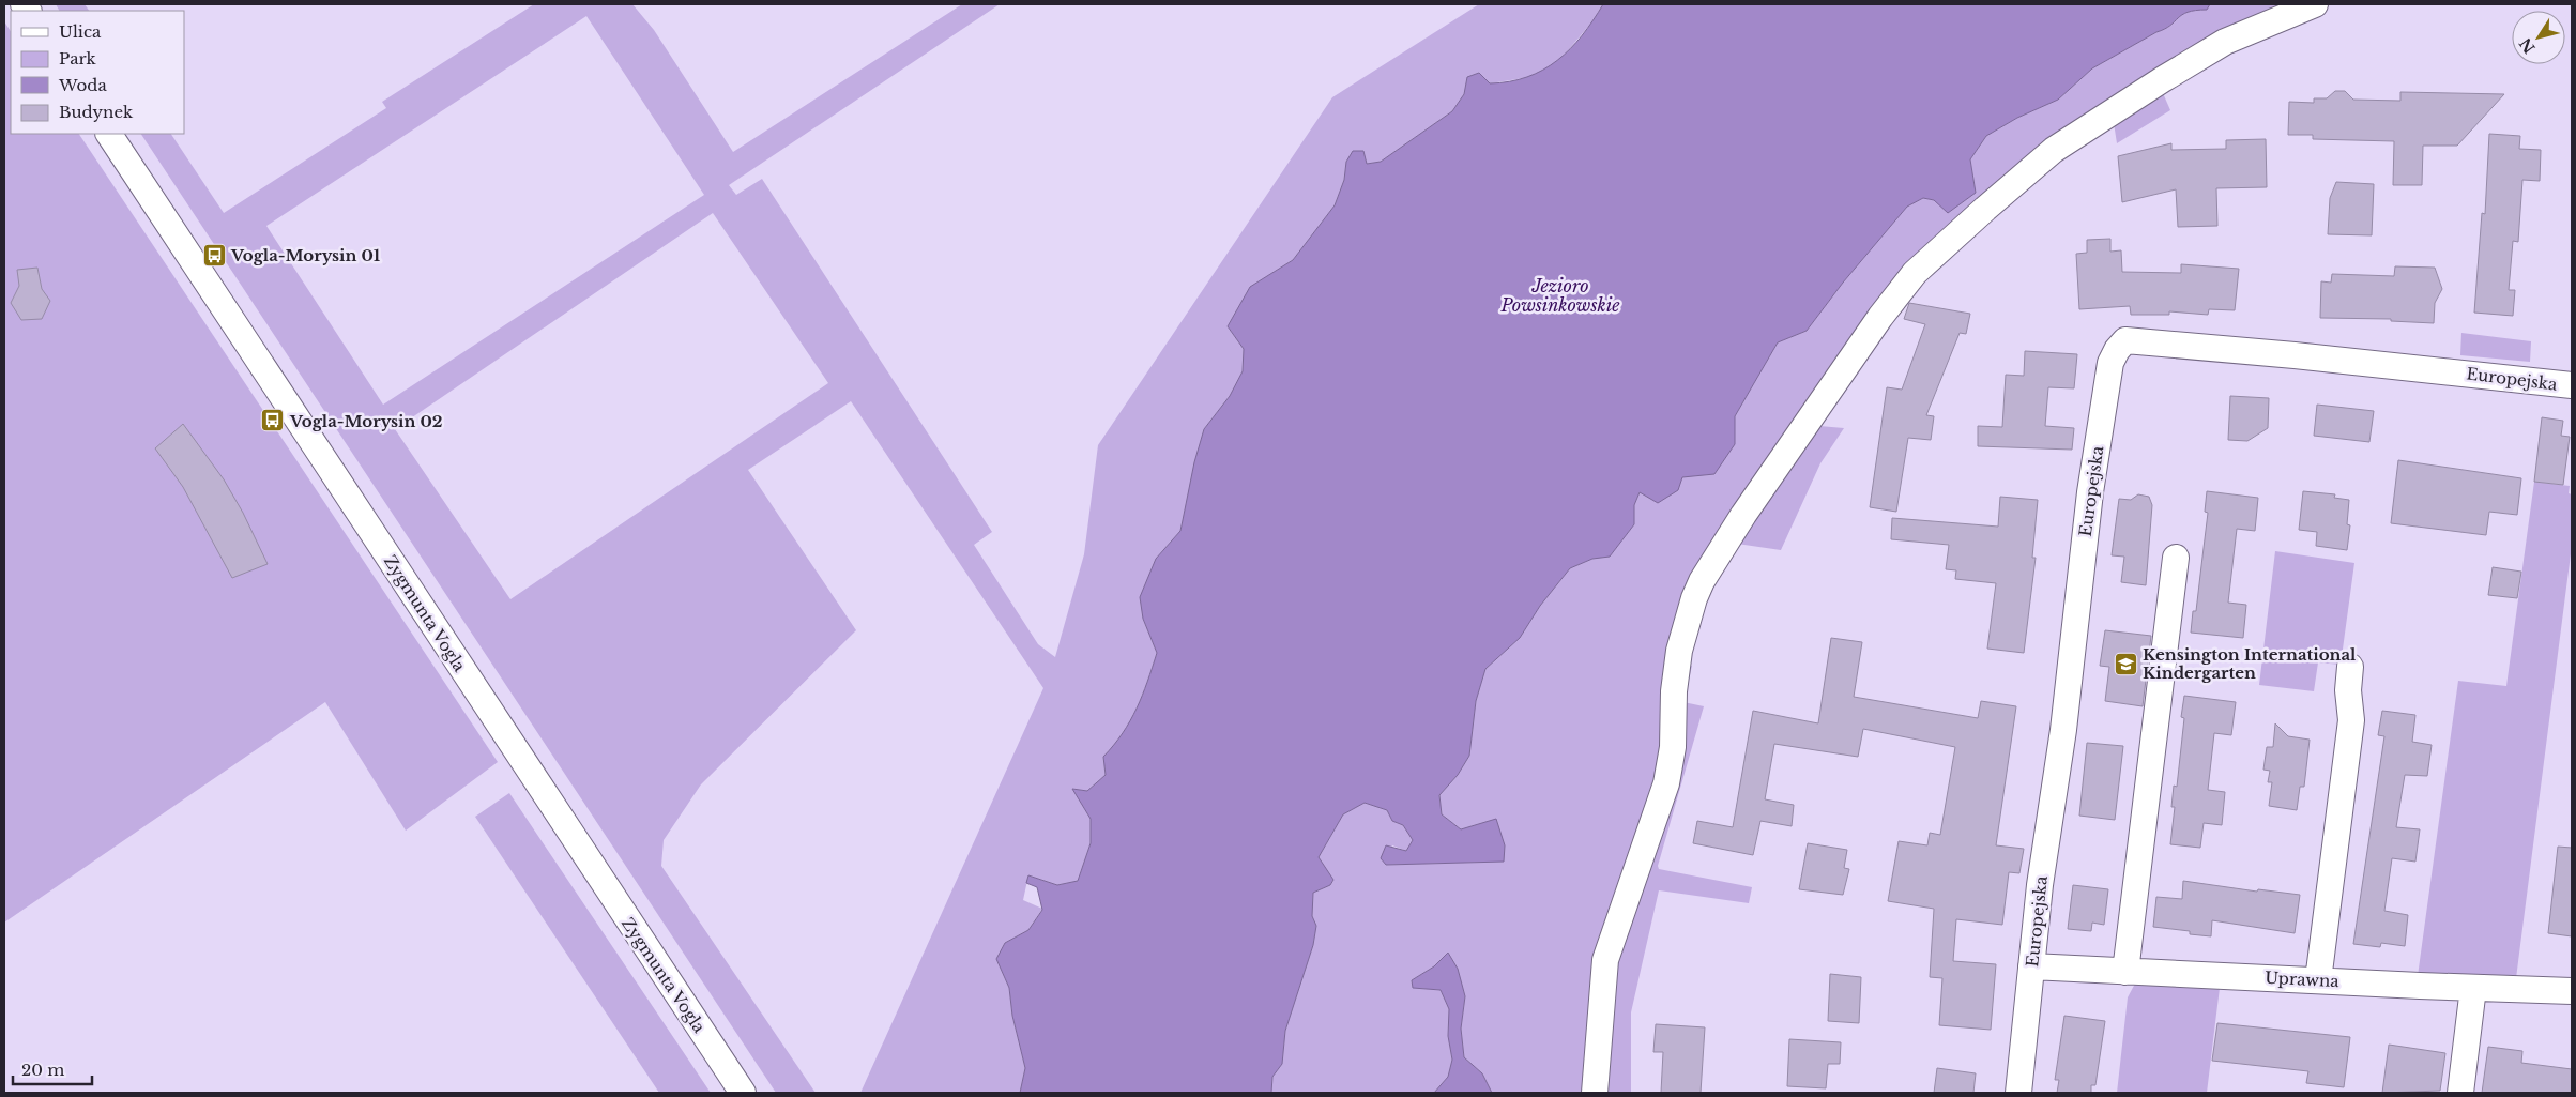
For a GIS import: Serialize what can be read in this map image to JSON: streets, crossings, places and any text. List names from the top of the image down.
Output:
{
  "streets": {
    "street": ["Europejska", "Zygmunta Vogla", "Uprawna"]
  },
  "crossings": [
    ["Europejska", "Uprawna"]
  ],
  "water": ["Jezioro Powsinkowskie"],
  "places": {
    "bus stop": ["Vogla-Morysin 01", "Vogla-Morysin 02"],
    "school or university": ["Kensington International Kindergarten"]
  },
  "legend": [
    "Ulica",
    "Park",
    "Woda",
    "Budynek"
  ],
  "scale_bar": "20 m",
  "north": "bottom left"
}
